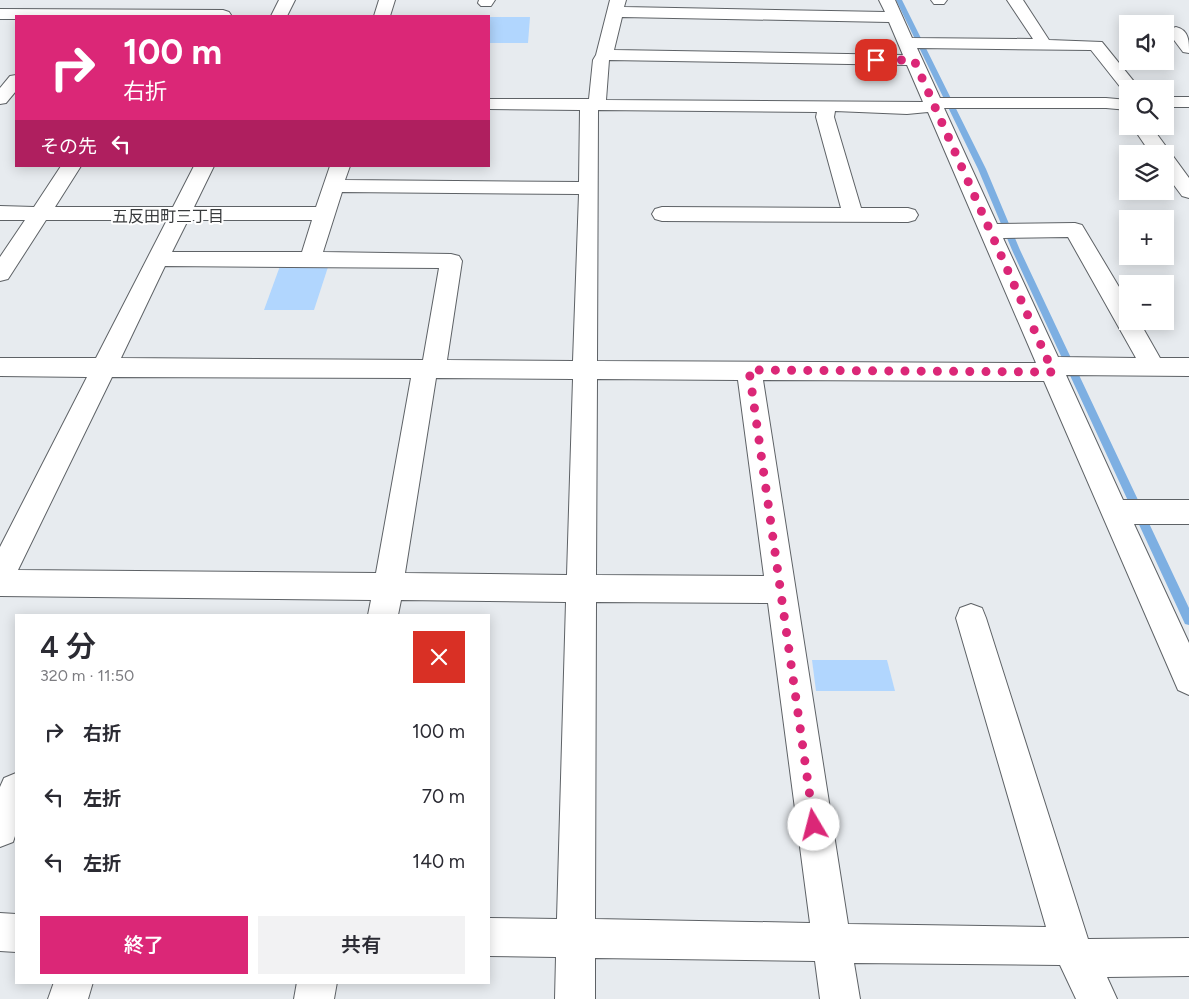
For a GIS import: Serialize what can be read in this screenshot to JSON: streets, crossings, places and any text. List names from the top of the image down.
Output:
{
  "districts": ["五反田町三丁目"],
  "page": {
    "map_buttons": ["+", "−"],
    "turn": ["100 m", "右折"],
    "then": "その先",
    "heading": ["4 分", "320 m · 11:50"],
    "list": [
      {
        "name": "右折",
        "value": "100 m"
      },
      {
        "name": "左折",
        "value": "70 m"
      },
      {
        "name": "左折",
        "value": "140 m"
      }
    ],
    "buttons": ["終了", "共有"]
  }
}
